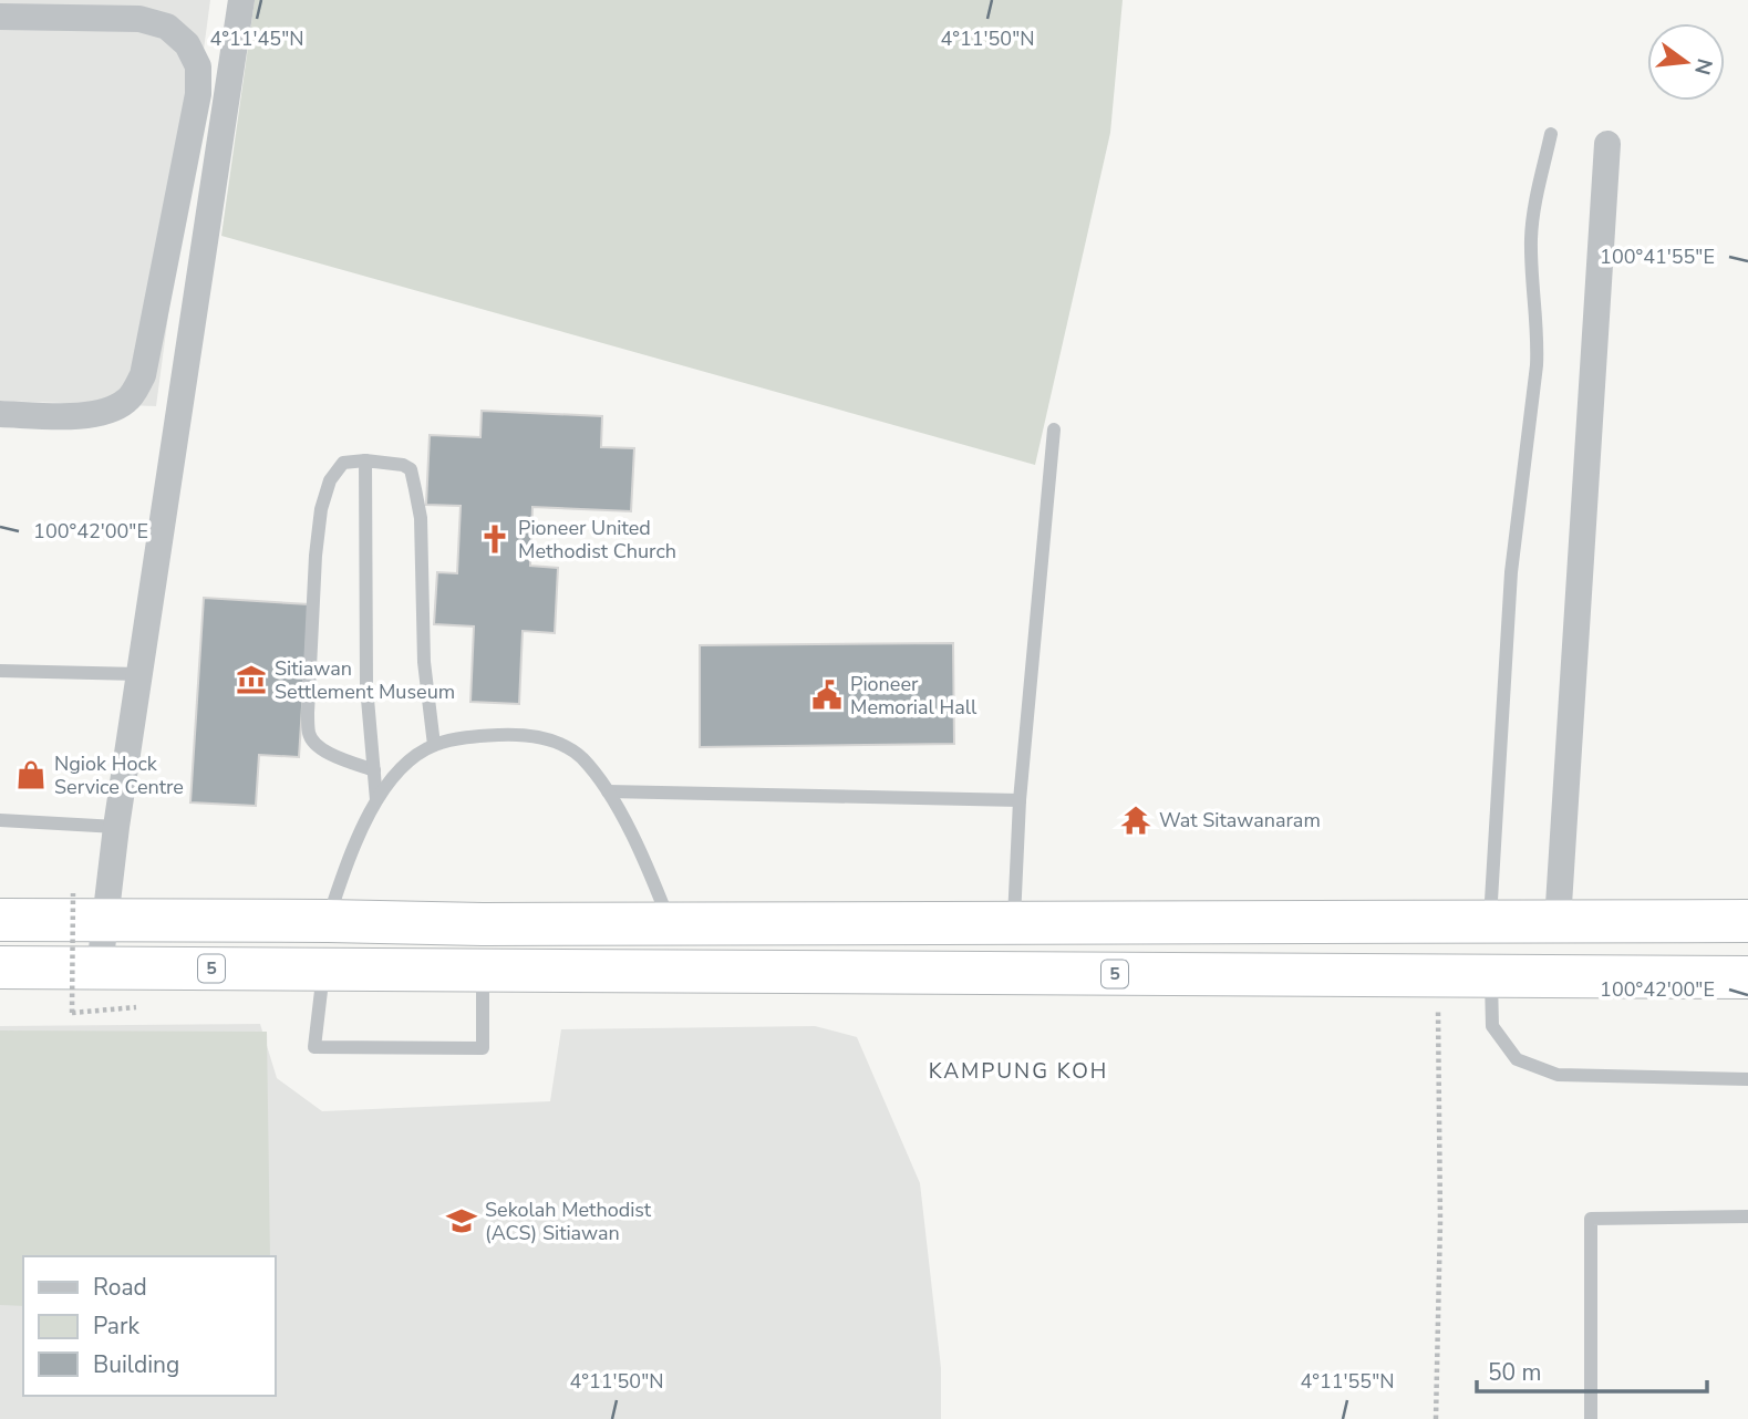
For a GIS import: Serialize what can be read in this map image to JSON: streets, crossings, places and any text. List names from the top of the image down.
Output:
{
  "streets": {
    "highway": ["5"]
  },
  "districts": ["KAMPUNG KOH"],
  "places": {
    "church": ["Pioneer United Methodist Church"],
    "museum": ["Sitiawan Settlement Museum"],
    "public building": ["Pioneer Memorial Hall"],
    "shop": ["Ngiok Hock Service Centre"],
    "temple": ["Wat Sitawanaram"],
    "school or university": ["Sekolah Methodist (ACS) Sitiawan"]
  },
  "legend": ["Road", "Park", "Building"],
  "scale_bar": "50 m",
  "north": "right",
  "coordinates": [
    "4°11'45\"N",
    "4°11'50\"N",
    "100°41'55\"E",
    "100°42'00\"E",
    "4°11'55\"N"
  ]
}
